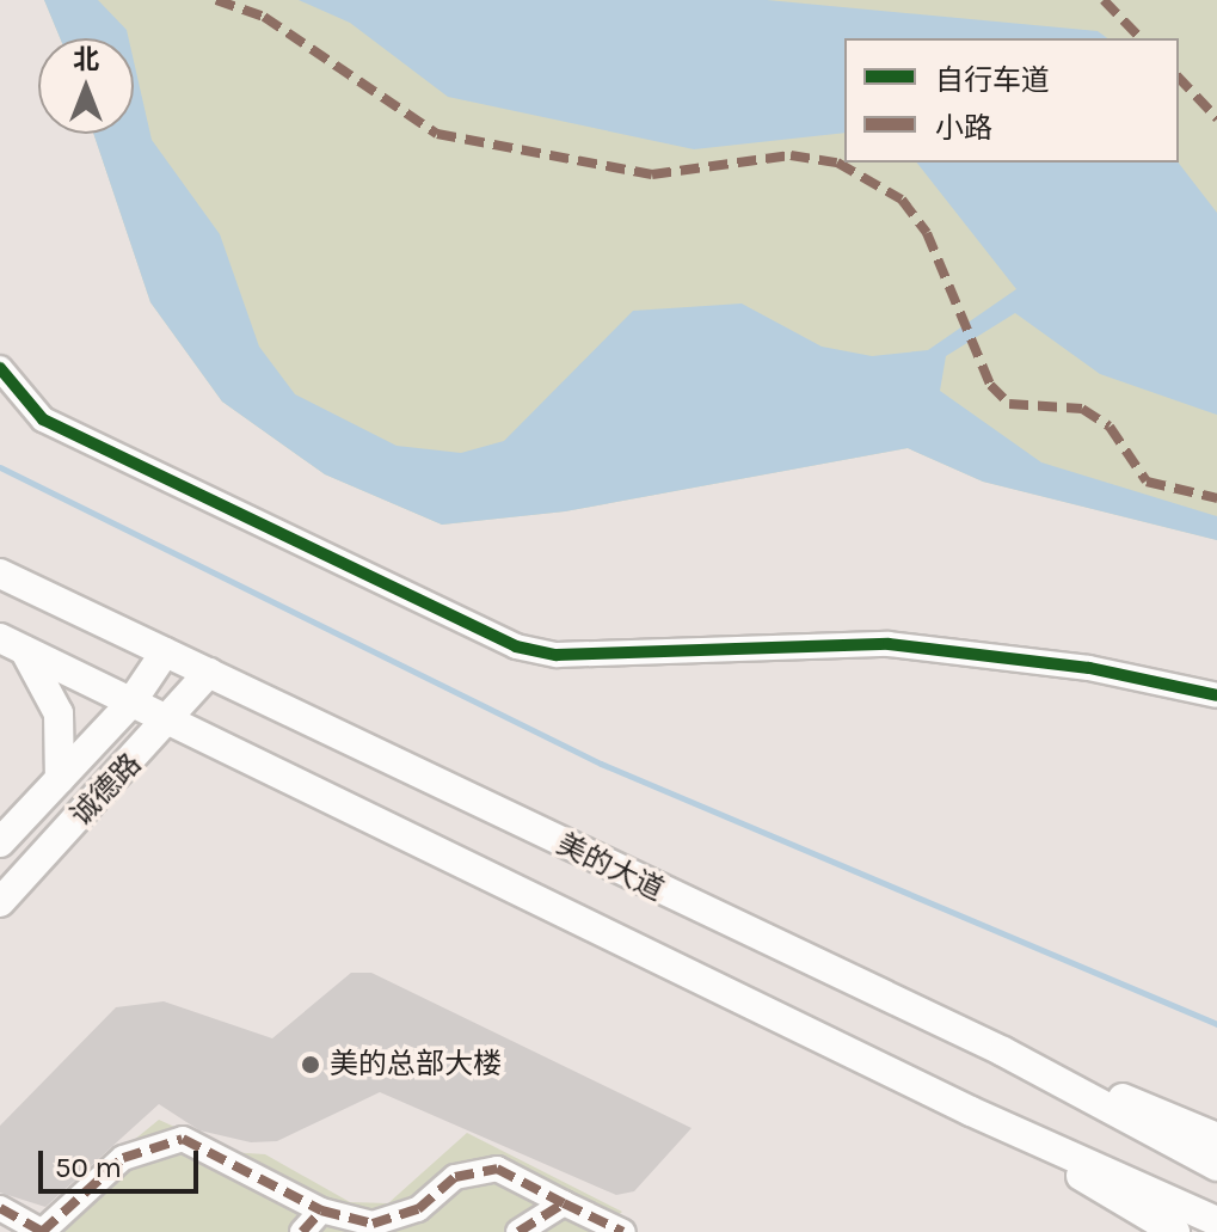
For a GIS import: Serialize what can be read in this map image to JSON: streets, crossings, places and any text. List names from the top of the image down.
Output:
{
  "streets": {
    "main road": ["诚德路", "美的大道"]
  },
  "crossings": [
    ["诚德路", "美的大道"]
  ],
  "places": ["美的总部大楼"],
  "legend": ["自行车道", "小路"],
  "scale_bar": "50 m",
  "north": "top"
}
